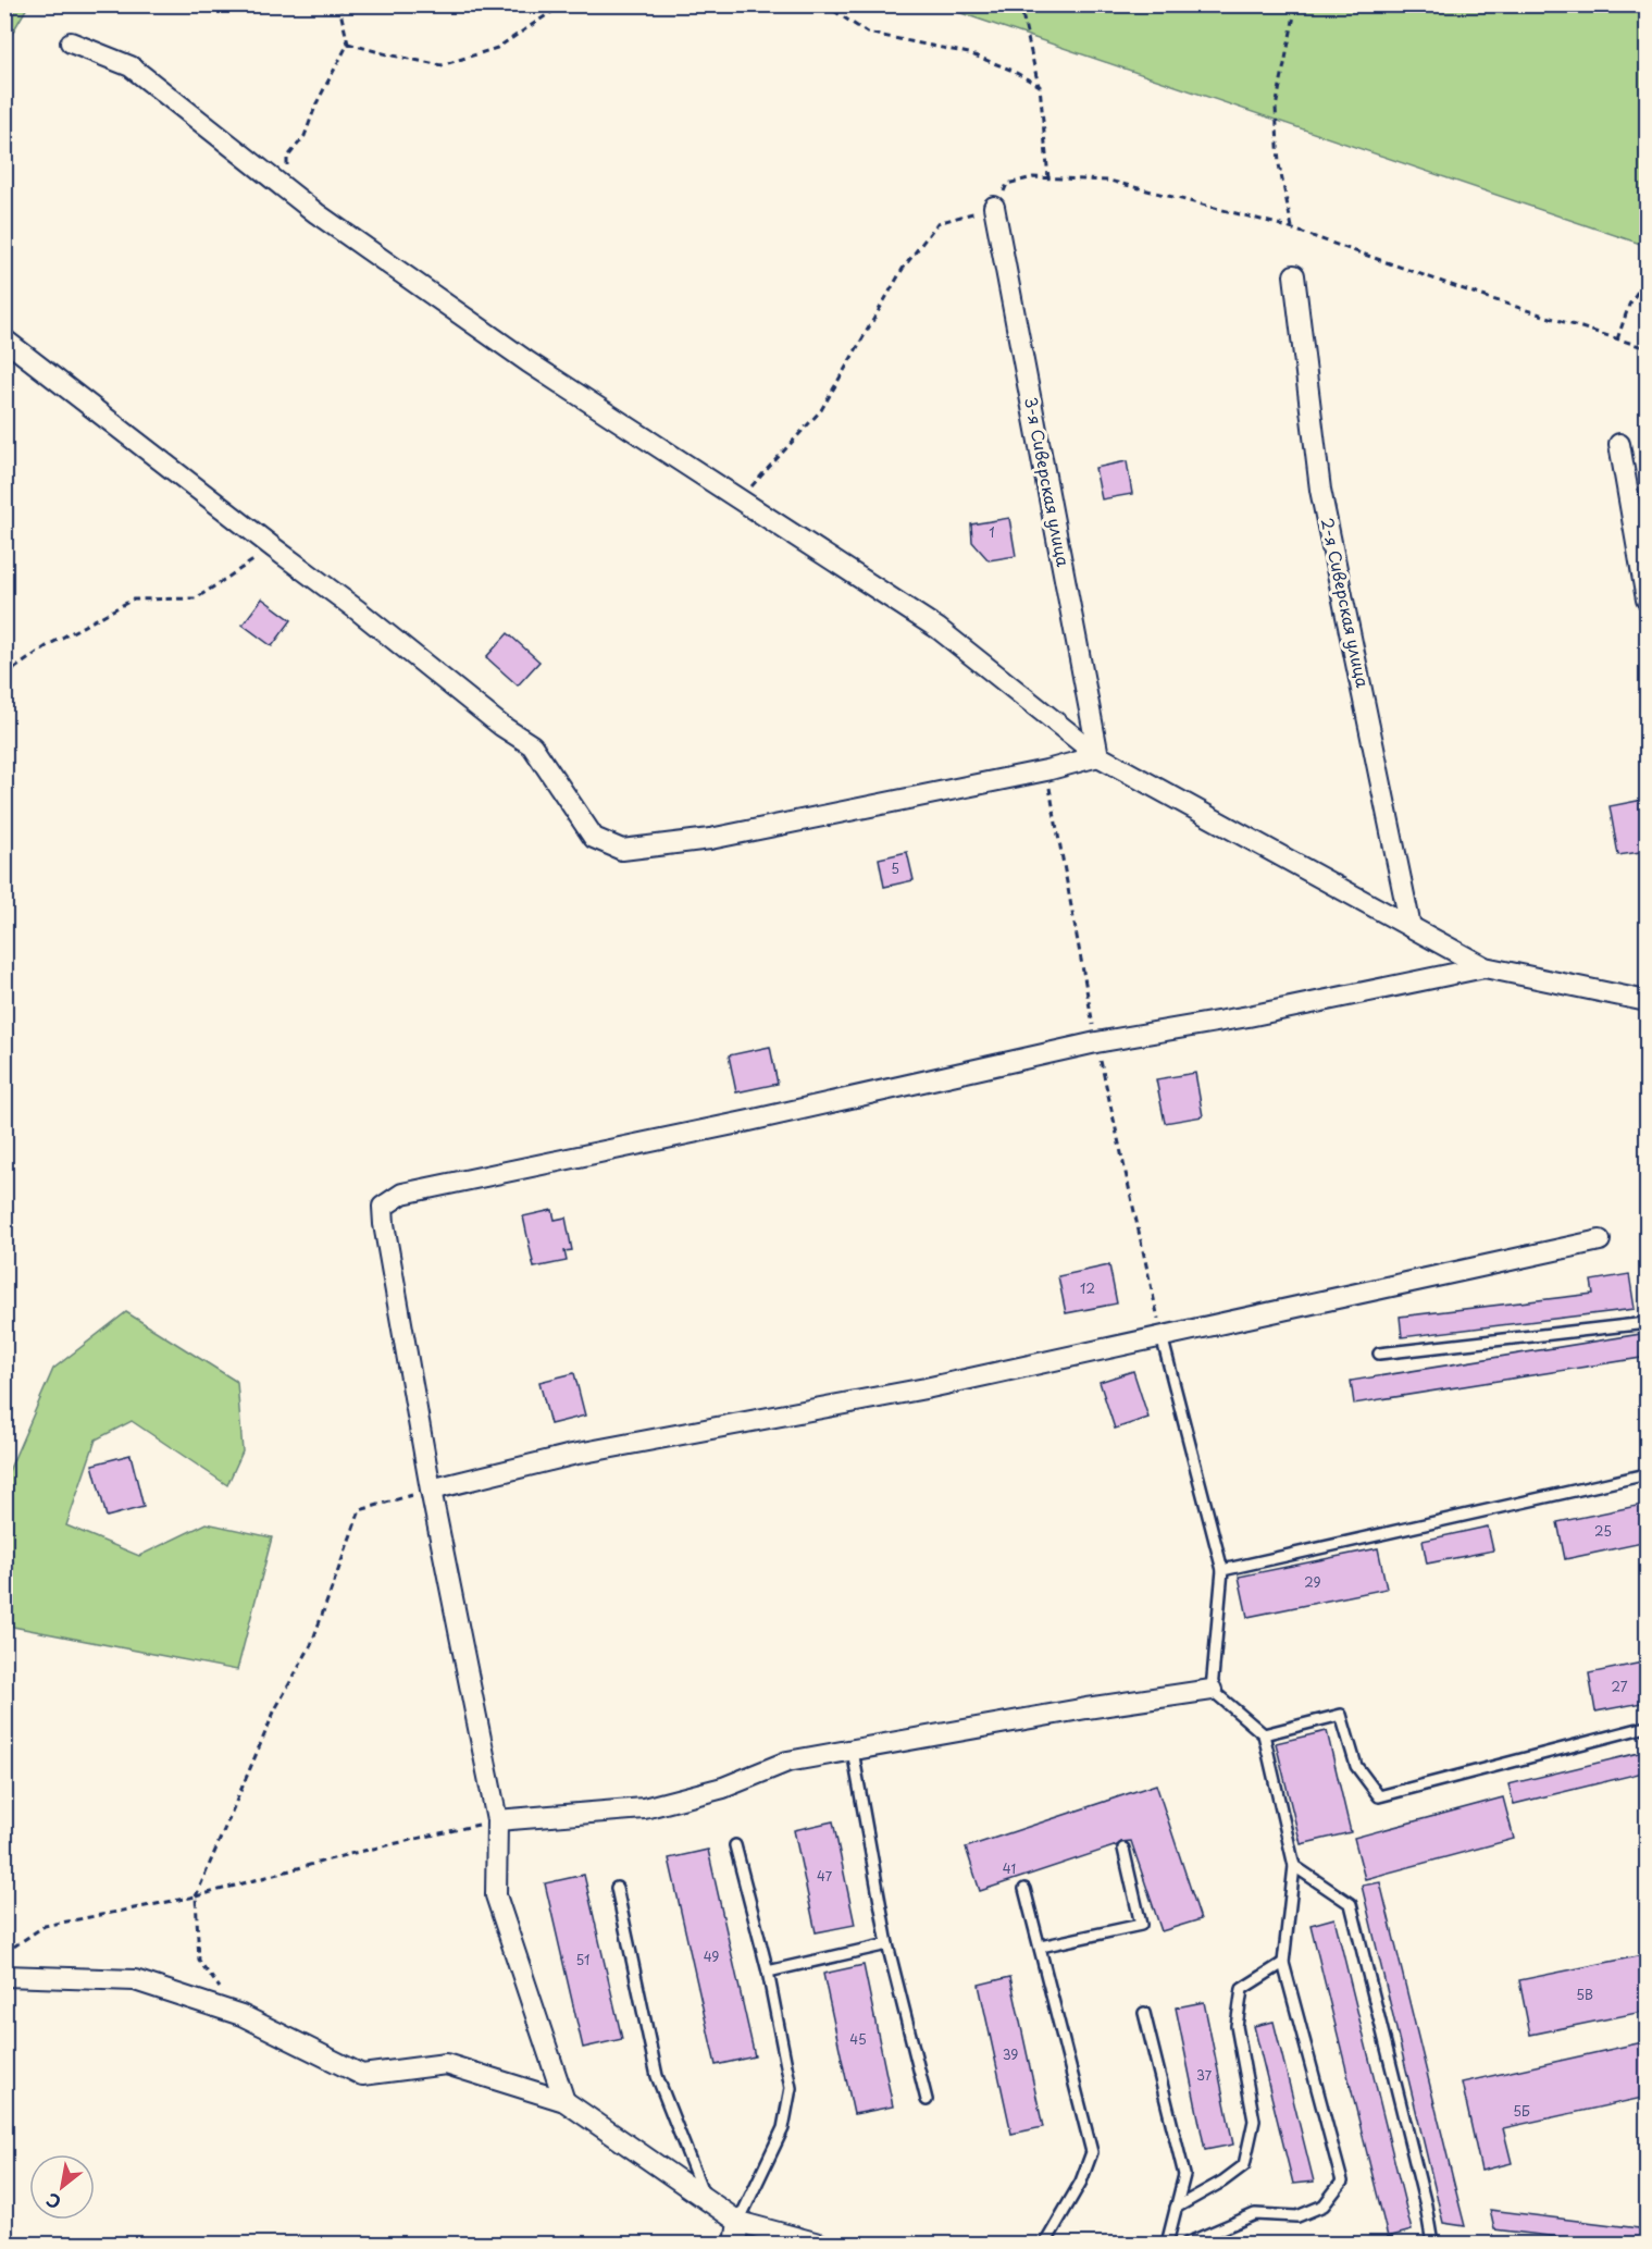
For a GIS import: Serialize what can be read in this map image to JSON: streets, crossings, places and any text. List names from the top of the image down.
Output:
{
  "streets": {
    "street": ["3-я Сиверская улица", "2-я Сиверская улица"]
  },
  "house_numbers": [
    "1",
    "5",
    "12",
    "25",
    "29",
    "27",
    "41",
    "47",
    "49",
    "51",
    "5В",
    "45",
    "39",
    "37",
    "5Б"
  ],
  "north": "bottom left"
}
